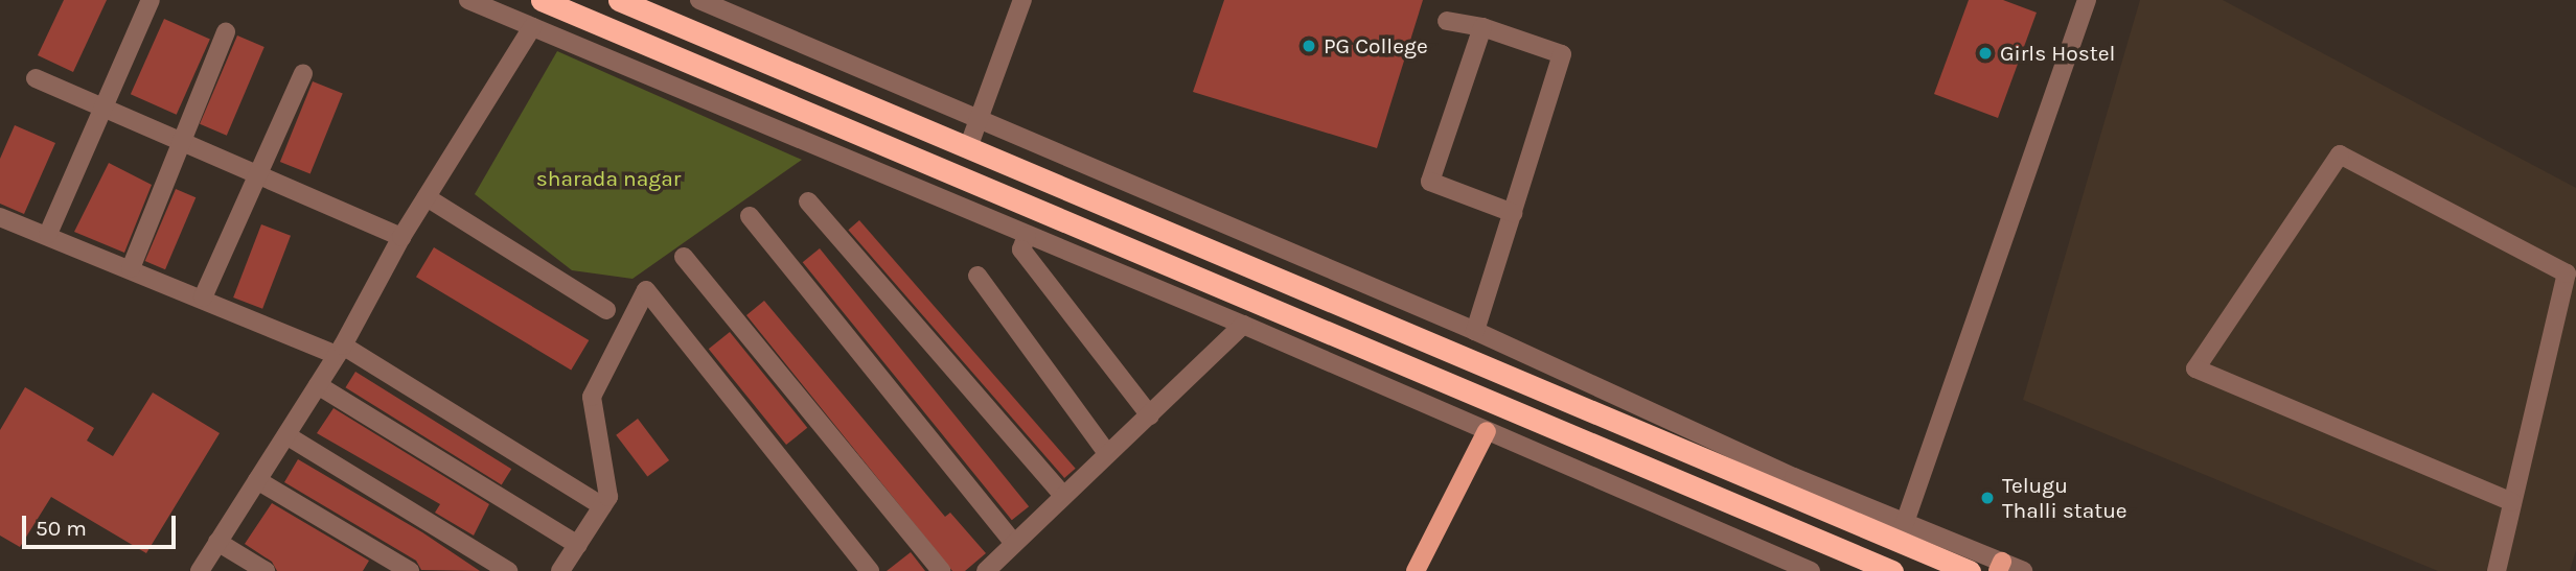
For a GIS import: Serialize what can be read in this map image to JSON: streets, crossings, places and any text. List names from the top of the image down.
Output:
{
  "parks": ["sharada nagar"],
  "places": ["PG College", "Girls Hostel", "Telugu Thalli statue"],
  "scale_bar": "50 m"
}
